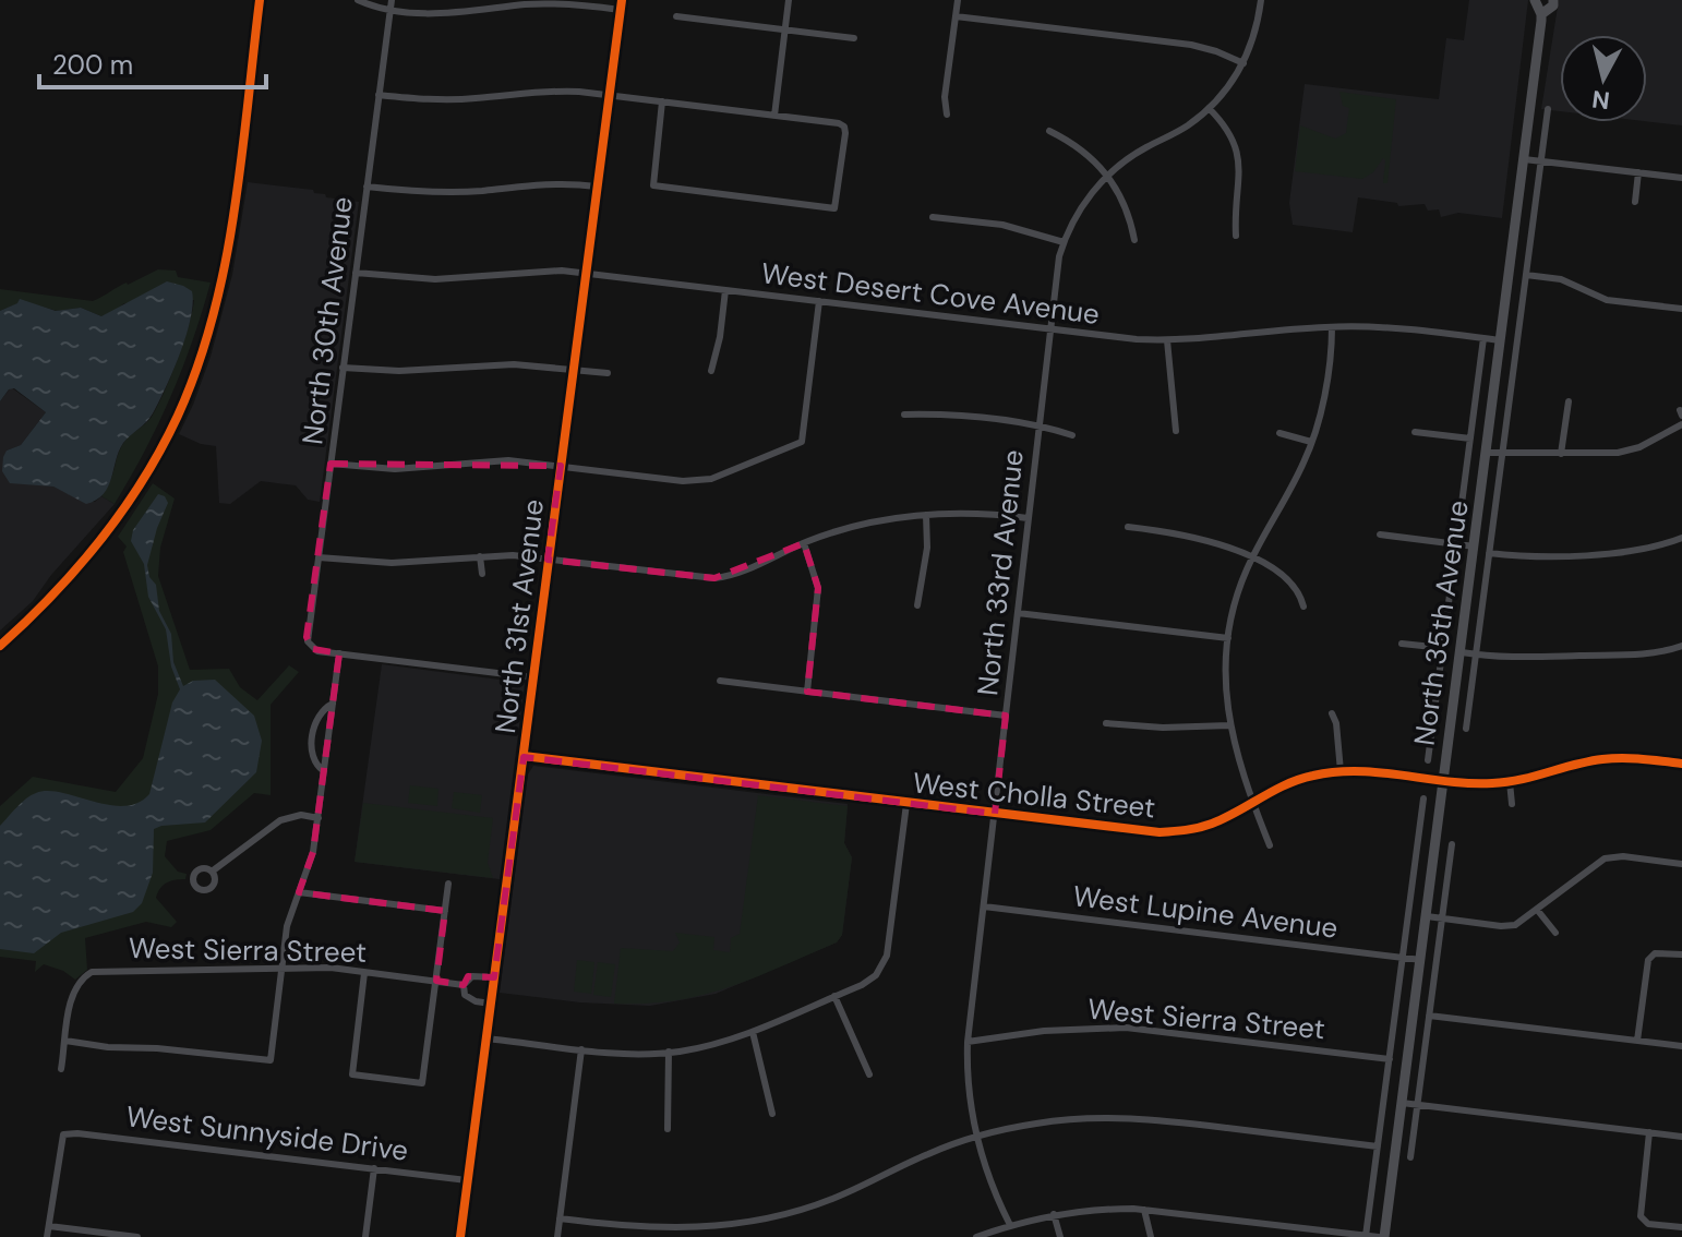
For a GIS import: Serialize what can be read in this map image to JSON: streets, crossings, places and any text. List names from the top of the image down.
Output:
{
  "streets": {
    "street": [
      "West Desert Cove Avenue",
      "North 30th Avenue",
      "North 33rd Avenue",
      "North 31st Avenue",
      "North 35th Avenue",
      "West Cholla Street",
      "West Lupine Avenue",
      "West Sierra Street",
      "West Sunnyside Drive"
    ]
  },
  "crossings": [
    ["West Desert Cove Avenue", "North 30th Avenue"],
    ["West Desert Cove Avenue", "North 33rd Avenue"],
    ["West Desert Cove Avenue", "North 31st Avenue"],
    ["West Desert Cove Avenue", "North 35th Avenue"],
    ["North 33rd Avenue", "West Cholla Street"],
    ["North 33rd Avenue", "West Lupine Avenue"],
    ["North 33rd Avenue", "West Sierra Street"],
    ["North 31st Avenue", "West Cholla Street"],
    ["North 31st Avenue", "West Sierra Street"],
    ["North 31st Avenue", "West Sunnyside Drive"],
    ["North 35th Avenue", "West Cholla Street"],
    ["North 35th Avenue", "West Lupine Avenue"]
  ],
  "scale_bar": "200 m",
  "north": "bottom"
}
